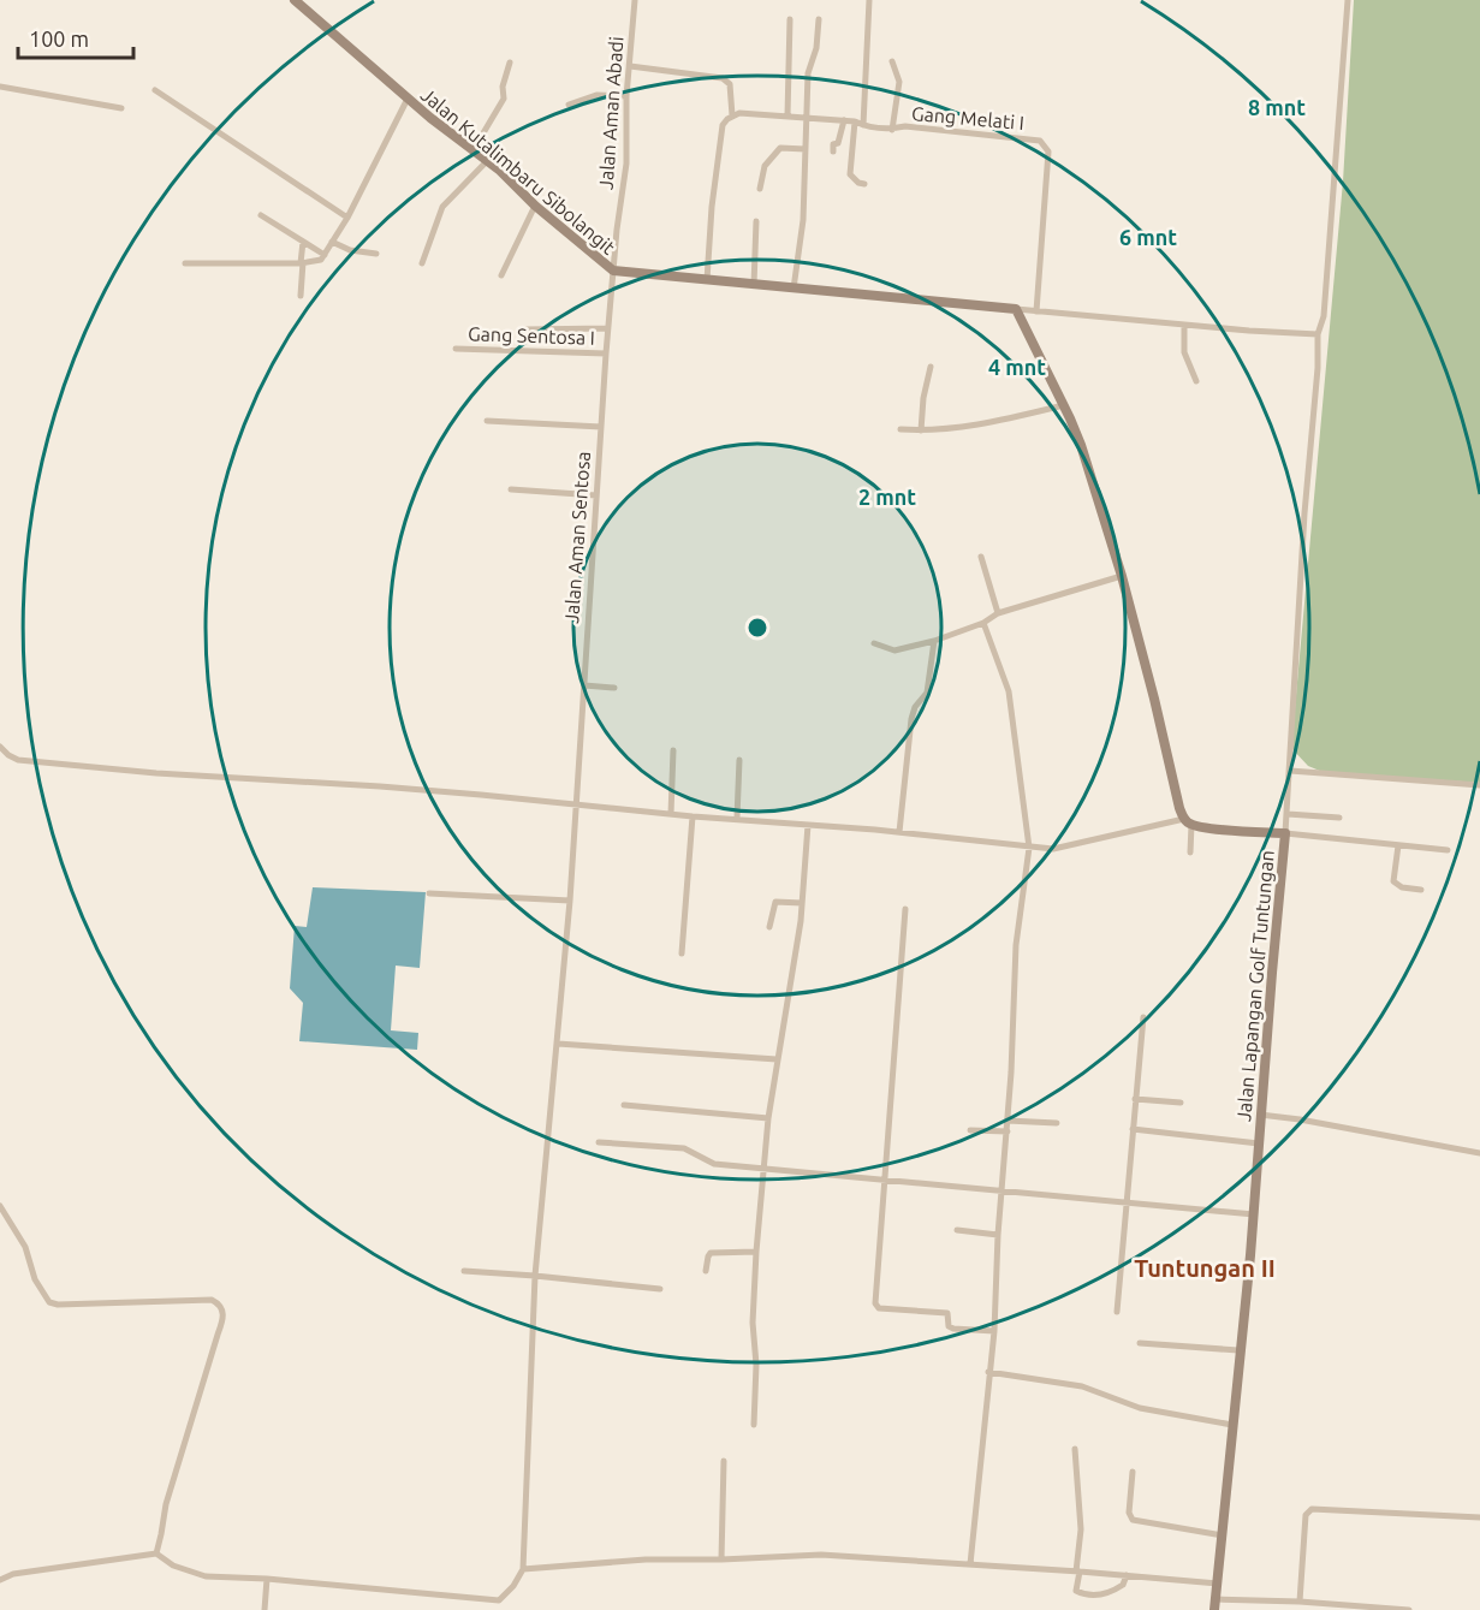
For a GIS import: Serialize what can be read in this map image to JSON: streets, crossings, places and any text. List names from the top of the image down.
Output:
{
  "streets": {
    "street": [
      "Jalan Aman Abadi",
      "Gang Melati I",
      "Jalan Kutalimbaru Sibolangit",
      "Gang Sentosa I",
      "Jalan Aman Sentosa",
      "Jalan Lapangan Golf Tuntungan"
    ]
  },
  "crossings": [
    ["Jalan Aman Abadi", "Jalan Kutalimbaru Sibolangit"],
    ["Jalan Aman Abadi", "Jalan Aman Sentosa"],
    ["Jalan Kutalimbaru Sibolangit", "Jalan Aman Sentosa"],
    ["Gang Sentosa I", "Jalan Aman Sentosa"]
  ],
  "districts": ["Tuntungan II"],
  "scale_bar": "100 m",
  "rings": [
    "8 mnt",
    "6 mnt",
    "4 mnt",
    "2 mnt"
  ]
}
